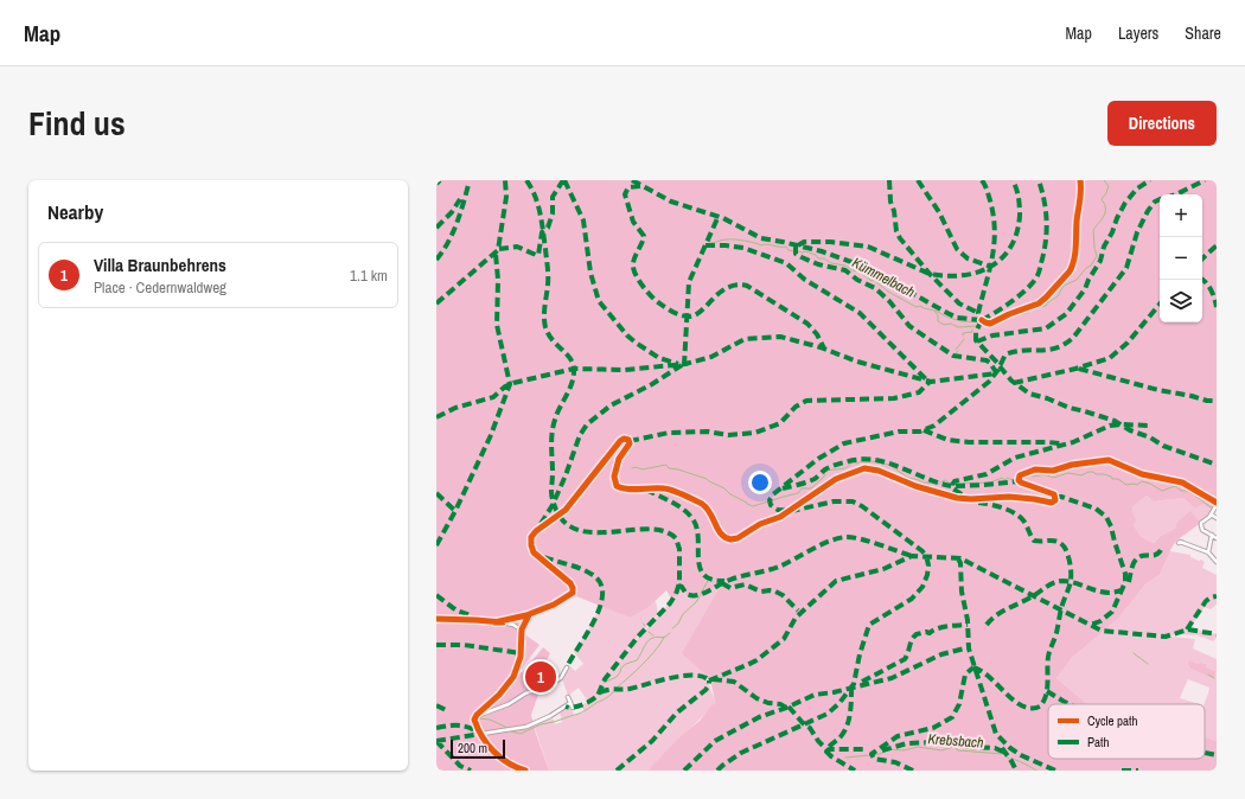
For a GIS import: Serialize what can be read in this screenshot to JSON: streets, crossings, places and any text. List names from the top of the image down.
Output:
{
  "water": ["Kümmelbach", "Krebsbach"],
  "legend": ["Cycle path", "Path"],
  "scale_bar": "200 m",
  "page": {
    "header": "Map",
    "nav": ["Map", "Layers", "Share"],
    "title": "Find us",
    "buttons": "Directions",
    "heading": "Nearby",
    "map_buttons": ["+", "−"],
    "list": [
      {
        "mark": "1",
        "name": "Villa Braunbehrens",
        "note": "Place · Cedernwaldweg",
        "value": "1.1 km"
      }
    ],
    "pins": "1",
    "scale": "200 m"
  }
}
